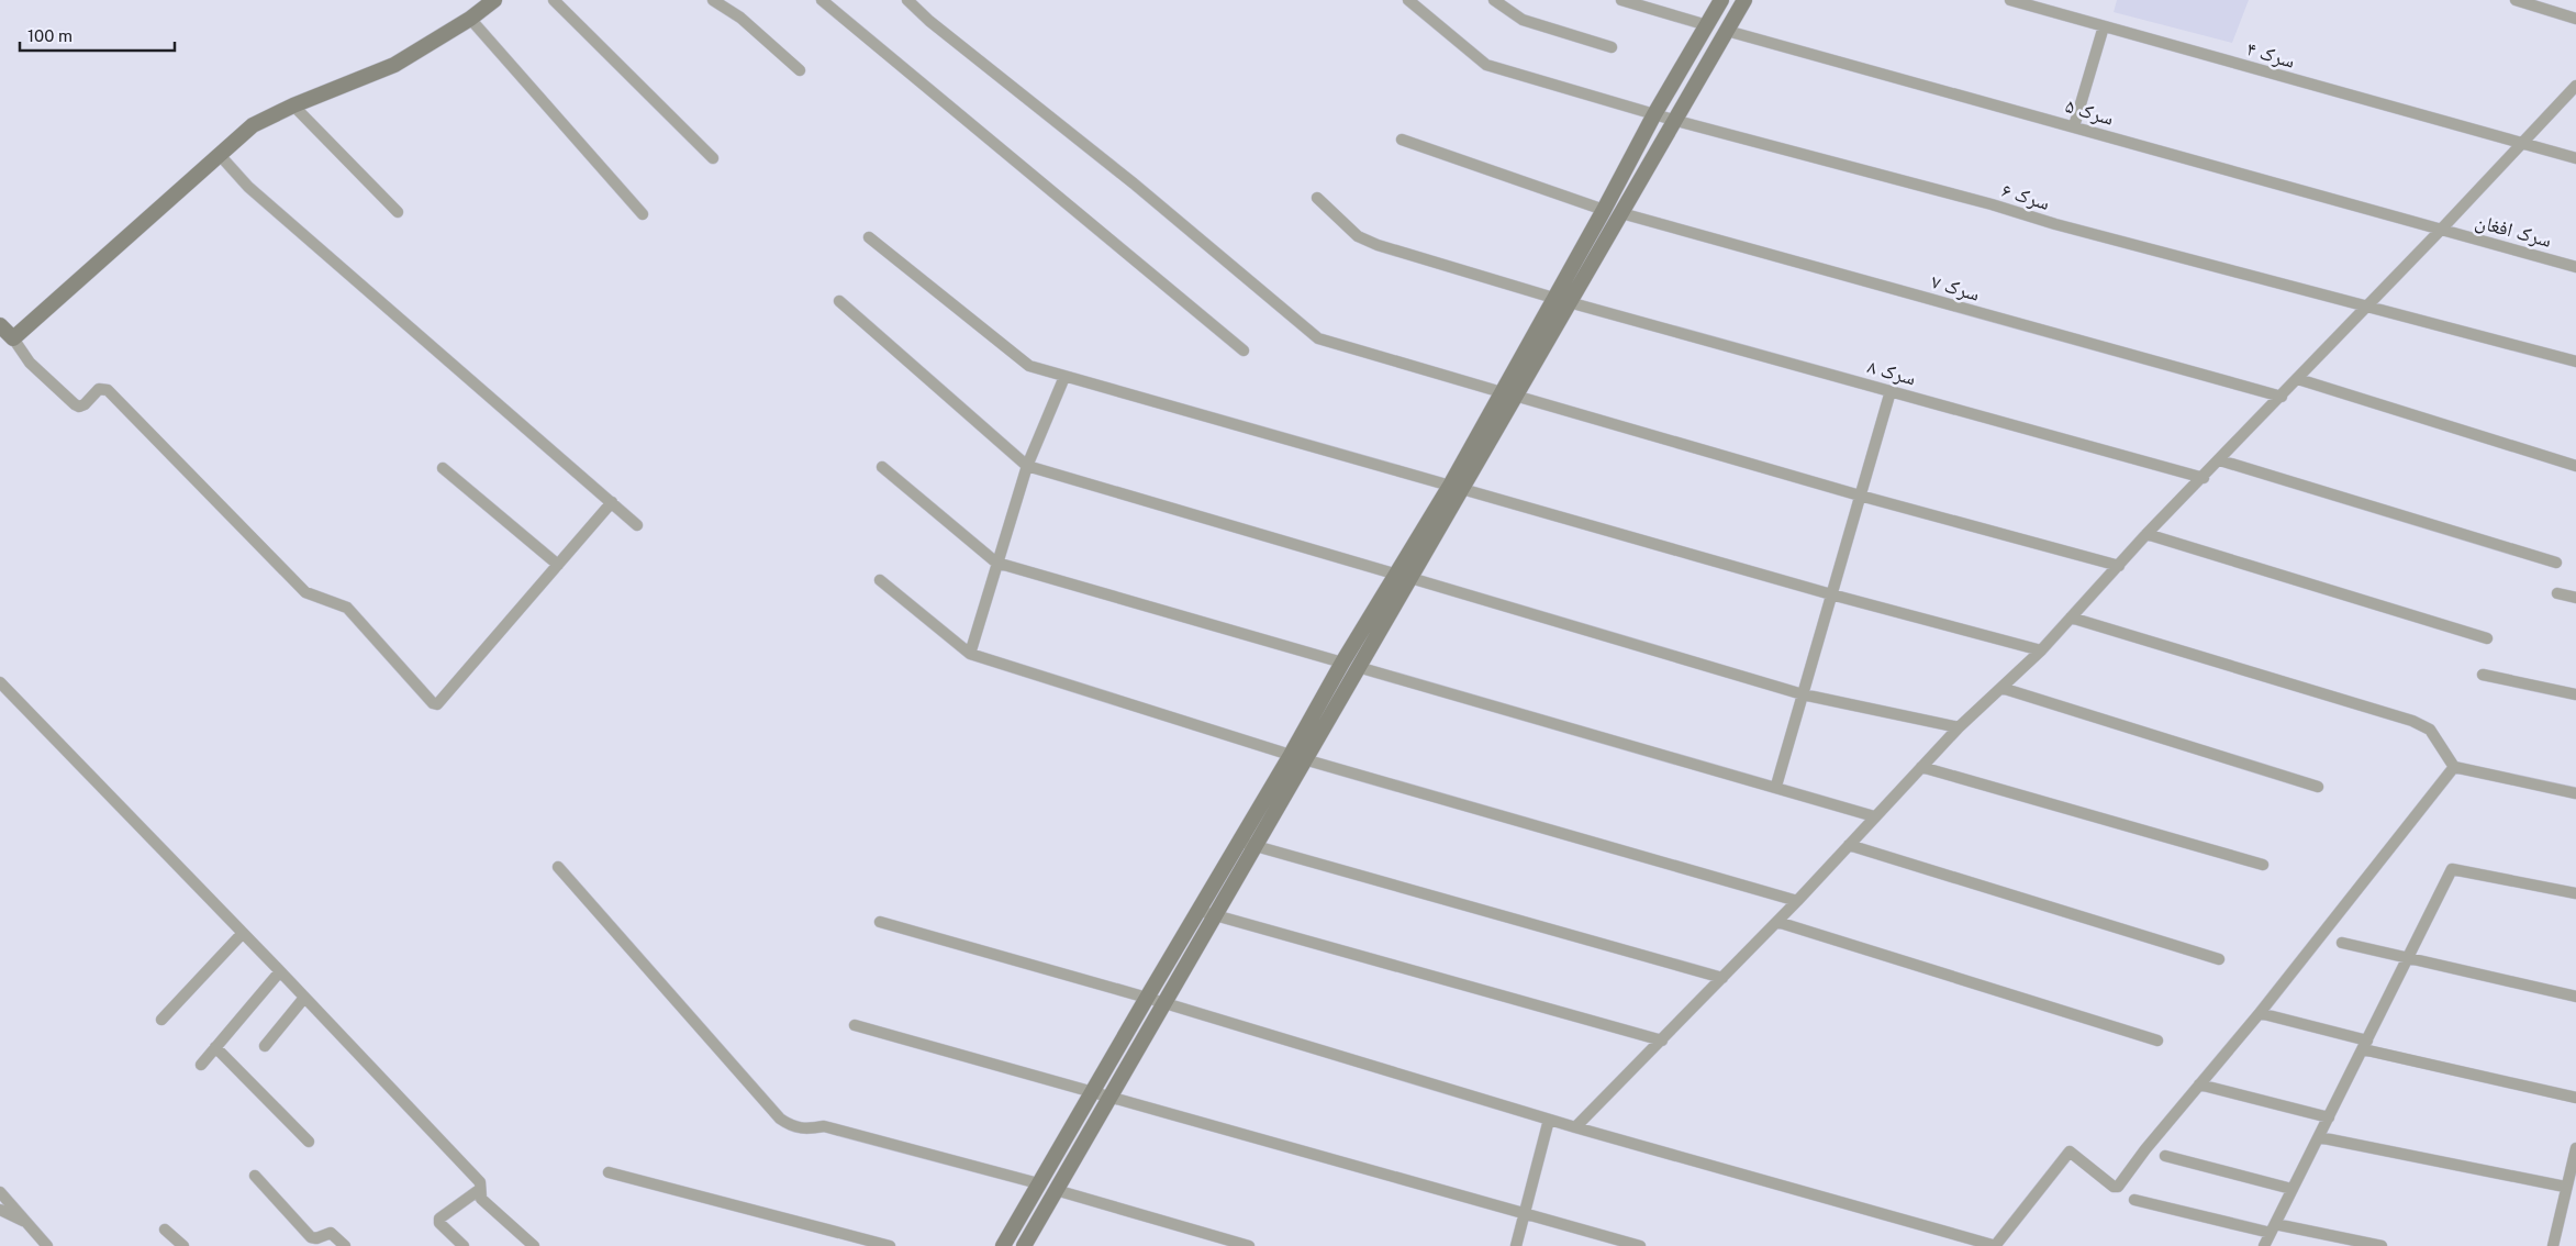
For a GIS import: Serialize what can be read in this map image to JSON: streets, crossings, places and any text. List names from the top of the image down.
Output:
{
  "streets": {
    "street": [
      "سرک ۴",
      "سرک ۵",
      "سرک ۶",
      "سرک افغان",
      "سرک ۷",
      "سرک ۸"
    ]
  },
  "crossings": [
    ["سرک ۵", "سرک افغان"]
  ],
  "scale_bar": "100 m"
}
